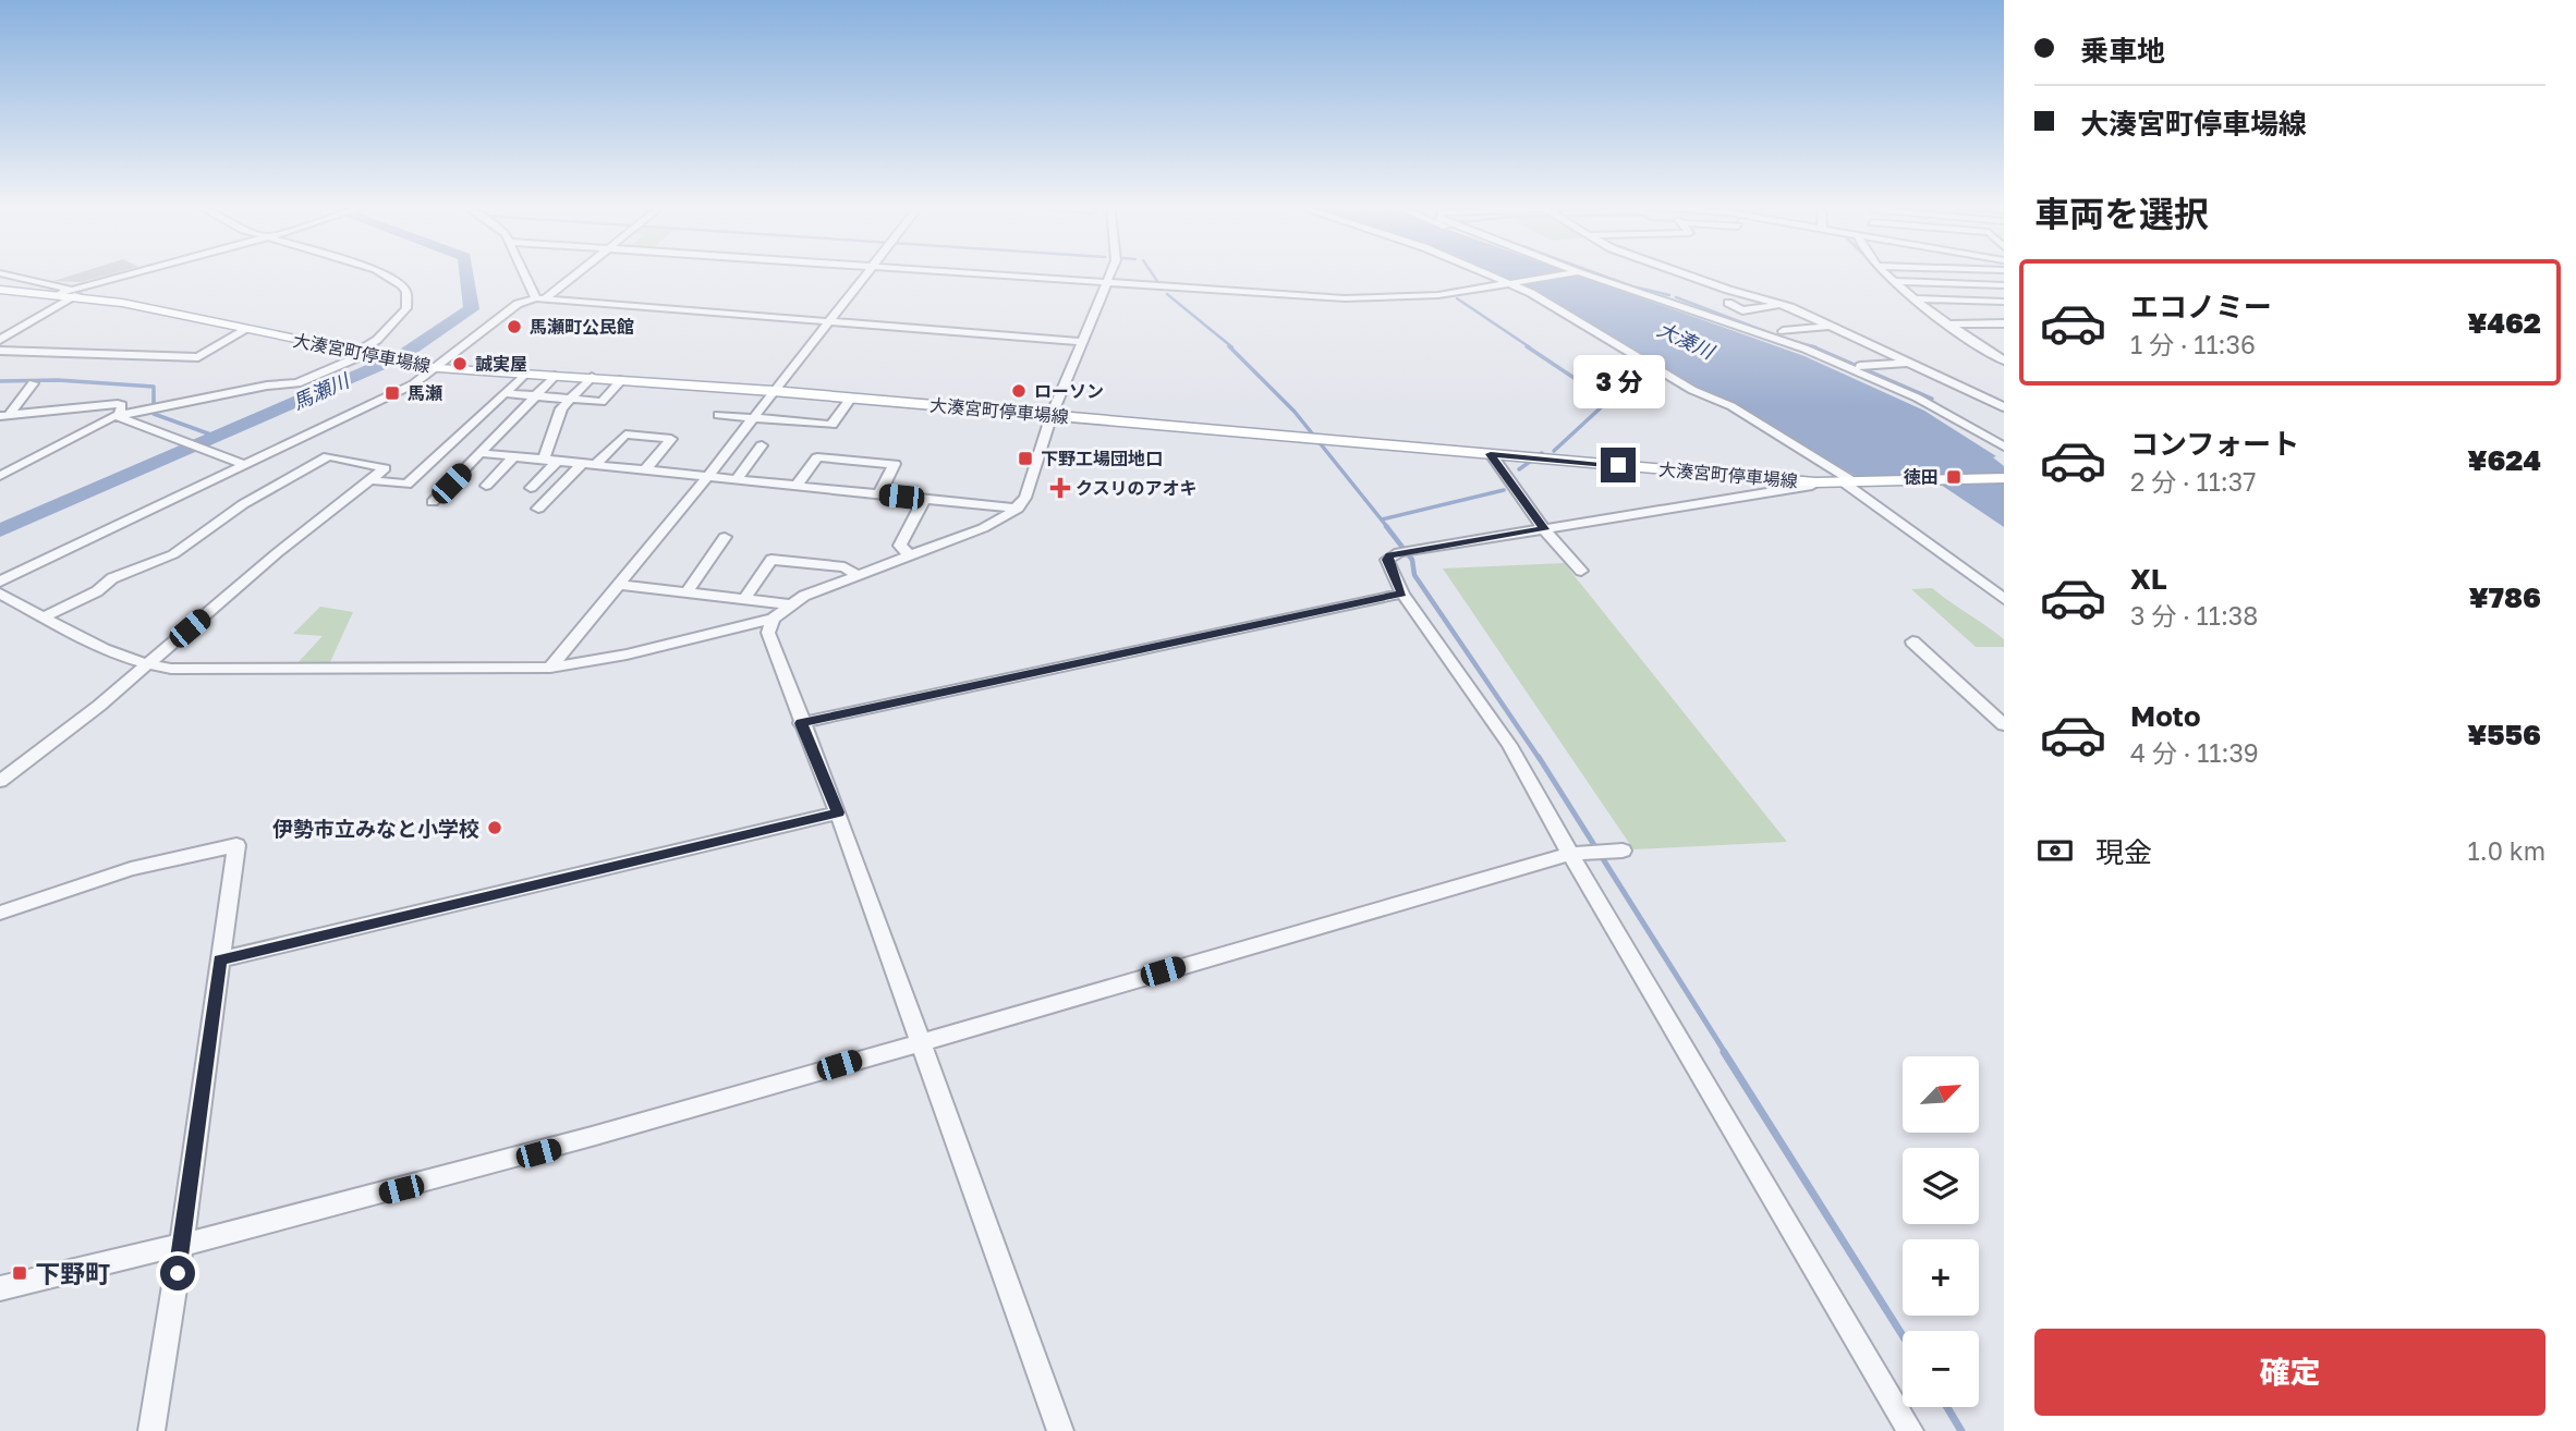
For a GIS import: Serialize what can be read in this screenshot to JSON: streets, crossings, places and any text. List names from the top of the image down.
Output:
{
  "streets": {
    "main road": ["大湊宮町停車場線"]
  },
  "water": ["大湊川", "馬瀬川"],
  "places": {
    "other": [
      "馬瀬町公民館",
      "誠実屋",
      "ローソン",
      "伊勢市立みなと小学校"
    ],
    "transit": [
      "馬瀬",
      "下野工場団地口",
      "徳田",
      "下野町"
    ],
    "health": ["クスリのアオキ"]
  },
  "north": "top right",
  "page": {
    "banner": ["乗車地", "大湊宮町停車場線"],
    "heading": "車両を選択",
    "list": [
      {
        "name": "エコノミー",
        "note": "1 分 · 11:36",
        "value": "¥462"
      },
      {
        "name": "コンフォート",
        "note": "2 分 · 11:37",
        "value": "¥624"
      },
      {
        "name": "XL",
        "note": "3 分 · 11:38",
        "value": "¥786"
      },
      {
        "name": "Moto",
        "note": "4 分 · 11:39",
        "value": "¥556"
      }
    ],
    "bubble": "3 分",
    "pay": ["現金", "1.0 km"],
    "map_buttons": ["+", "−"],
    "buttons": "確定"
  }
}
